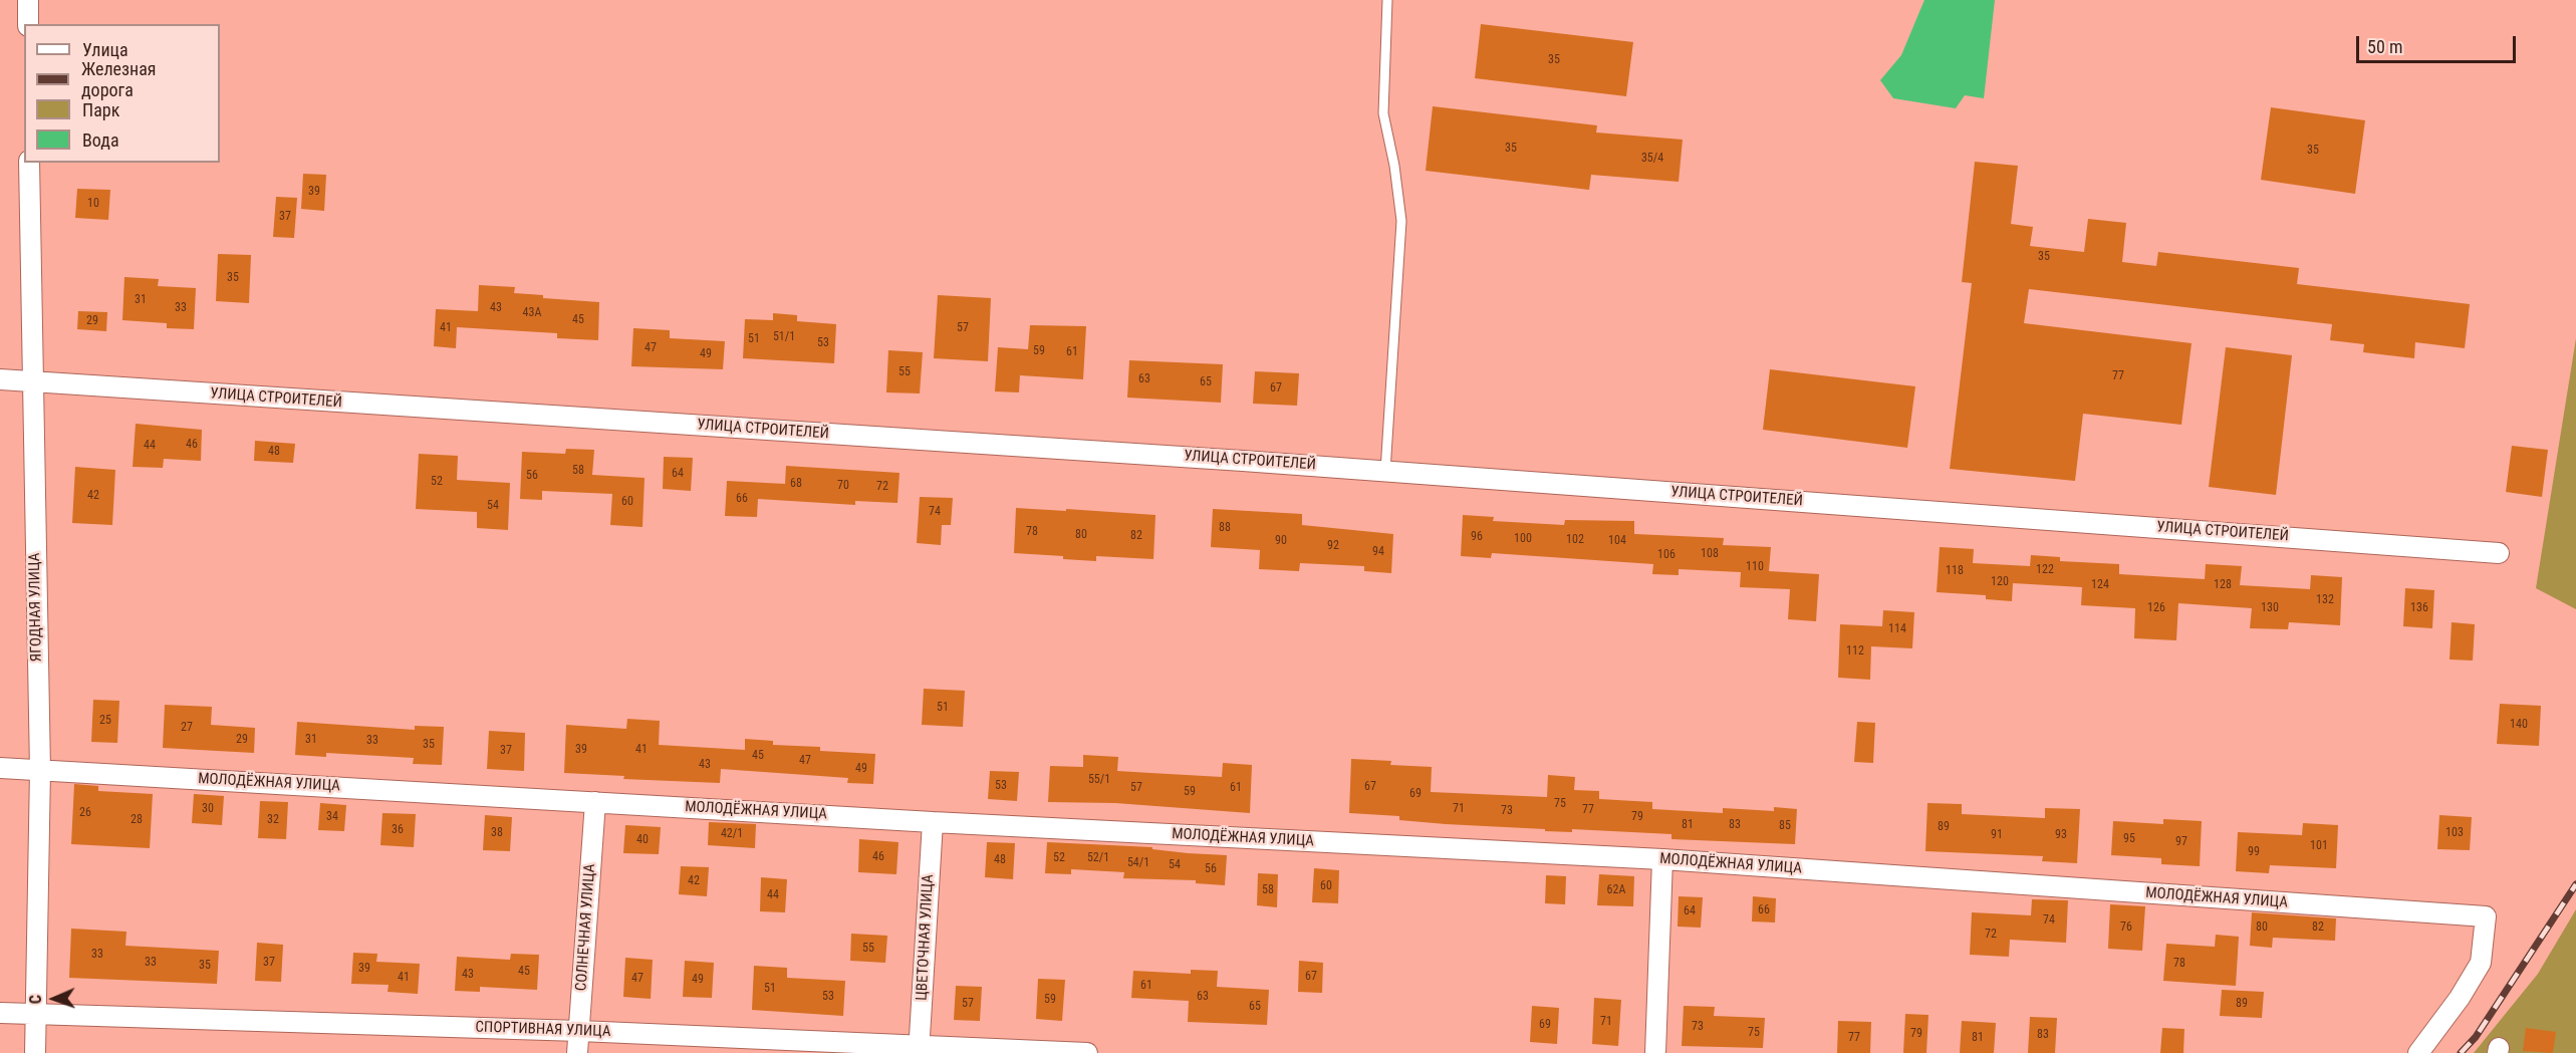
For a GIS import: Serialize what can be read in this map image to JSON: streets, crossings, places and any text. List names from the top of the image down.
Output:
{
  "streets": {
    "street": [
      "УЛИЦА СТРОИТЕЛЕЙ",
      "ЯГОДНАЯ УЛИЦА",
      "МОЛОДЁЖНАЯ УЛИЦА",
      "СОЛНЕЧНАЯ УЛИЦА",
      "ЦВЕТОЧНАЯ УЛИЦА",
      "СПОРТИВНАЯ УЛИЦА"
    ]
  },
  "crossings": [
    ["УЛИЦА СТРОИТЕЛЕЙ", "ЯГОДНАЯ УЛИЦА"],
    ["ЯГОДНАЯ УЛИЦА", "МОЛОДЁЖНАЯ УЛИЦА"],
    ["ЯГОДНАЯ УЛИЦА", "СПОРТИВНАЯ УЛИЦА"],
    ["МОЛОДЁЖНАЯ УЛИЦА", "СОЛНЕЧНАЯ УЛИЦА"],
    ["МОЛОДЁЖНАЯ УЛИЦА", "ЦВЕТОЧНАЯ УЛИЦА"],
    ["СОЛНЕЧНАЯ УЛИЦА", "СПОРТИВНАЯ УЛИЦА"],
    ["ЦВЕТОЧНАЯ УЛИЦА", "СПОРТИВНАЯ УЛИЦА"]
  ],
  "house_numbers": [
    "35",
    "35",
    "35",
    "35/4",
    "39",
    "10",
    "37",
    "35",
    "35",
    "31",
    "33",
    "43",
    "43А",
    "45",
    "29",
    "41",
    "57",
    "51/1",
    "51",
    "53",
    "47",
    "59",
    "61",
    "49",
    "55",
    "77",
    "63",
    "65",
    "67",
    "46",
    "44",
    "48",
    "58",
    "64",
    "56",
    "52",
    "68",
    "70",
    "72",
    "42",
    "66",
    "60",
    "54",
    "74",
    "88",
    "78",
    "80",
    "82",
    "96",
    "100",
    "102",
    "90",
    "104",
    "92",
    "94",
    "108",
    "106",
    "110",
    "122",
    "118",
    "120",
    "124",
    "128",
    "132",
    "126",
    "130",
    "136",
    "114",
    "112",
    "51",
    "25",
    "140",
    "27",
    "29",
    "31",
    "33",
    "35",
    "39",
    "41",
    "37",
    "45",
    "47",
    "43",
    "49",
    "55/1",
    "53",
    "67",
    "57",
    "61",
    "59",
    "69",
    "75",
    "30",
    "71",
    "77",
    "73",
    "26",
    "34",
    "79",
    "28",
    "32",
    "81",
    "83",
    "85",
    "89",
    "36",
    "38",
    "103",
    "42/1",
    "91",
    "93",
    "95",
    "40",
    "97",
    "101",
    "99",
    "46",
    "52",
    "52/1",
    "48",
    "54/1",
    "54",
    "56",
    "42",
    "60",
    "58",
    "62А",
    "44",
    "66",
    "64",
    "74",
    "76",
    "80",
    "82",
    "72",
    "55",
    "33",
    "33",
    "37",
    "78",
    "35",
    "39",
    "45",
    "43",
    "67",
    "41",
    "47",
    "49",
    "61",
    "51",
    "53",
    "63",
    "59",
    "57",
    "89",
    "65",
    "71",
    "69",
    "73",
    "75",
    "79",
    "83",
    "77",
    "81"
  ],
  "legend": [
    "Улица",
    "Железная дорога",
    "Парк",
    "Вода"
  ],
  "scale_bar": "50 m",
  "north": "left"
}
